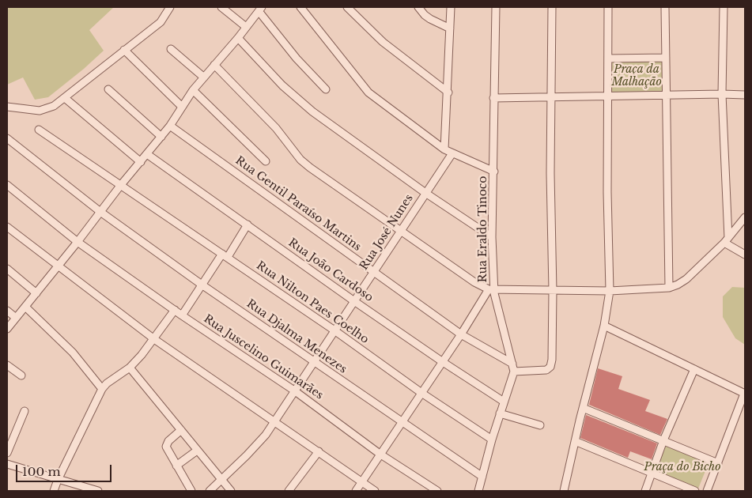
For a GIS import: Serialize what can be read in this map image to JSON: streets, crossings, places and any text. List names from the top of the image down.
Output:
{
  "streets": {
    "street": [
      "Rua Gentil Paraíso Martins",
      "Rua Eraldo Tinoco",
      "Rua José Nunes",
      "Rua João Cardoso",
      "Rua Nilton Paes Coelho",
      "Rua Djalma Menezes",
      "Rua Juscelino Guimarães"
    ]
  },
  "crossings": [
    ["Rua Gentil Paraíso Martins", "Rua Eraldo Tinoco"],
    ["Rua Gentil Paraíso Martins", "Rua José Nunes"],
    ["Rua Eraldo Tinoco", "Rua João Cardoso"],
    ["Rua Eraldo Tinoco", "Rua Nilton Paes Coelho"],
    ["Rua Eraldo Tinoco", "Rua Djalma Menezes"],
    ["Rua José Nunes", "Rua João Cardoso"],
    ["Rua José Nunes", "Rua Nilton Paes Coelho"],
    ["Rua José Nunes", "Rua Djalma Menezes"],
    ["Rua José Nunes", "Rua Juscelino Guimarães"]
  ],
  "parks": ["Praça da Malhação", "Praça do Bicho"],
  "scale_bar": "100 m"
}
